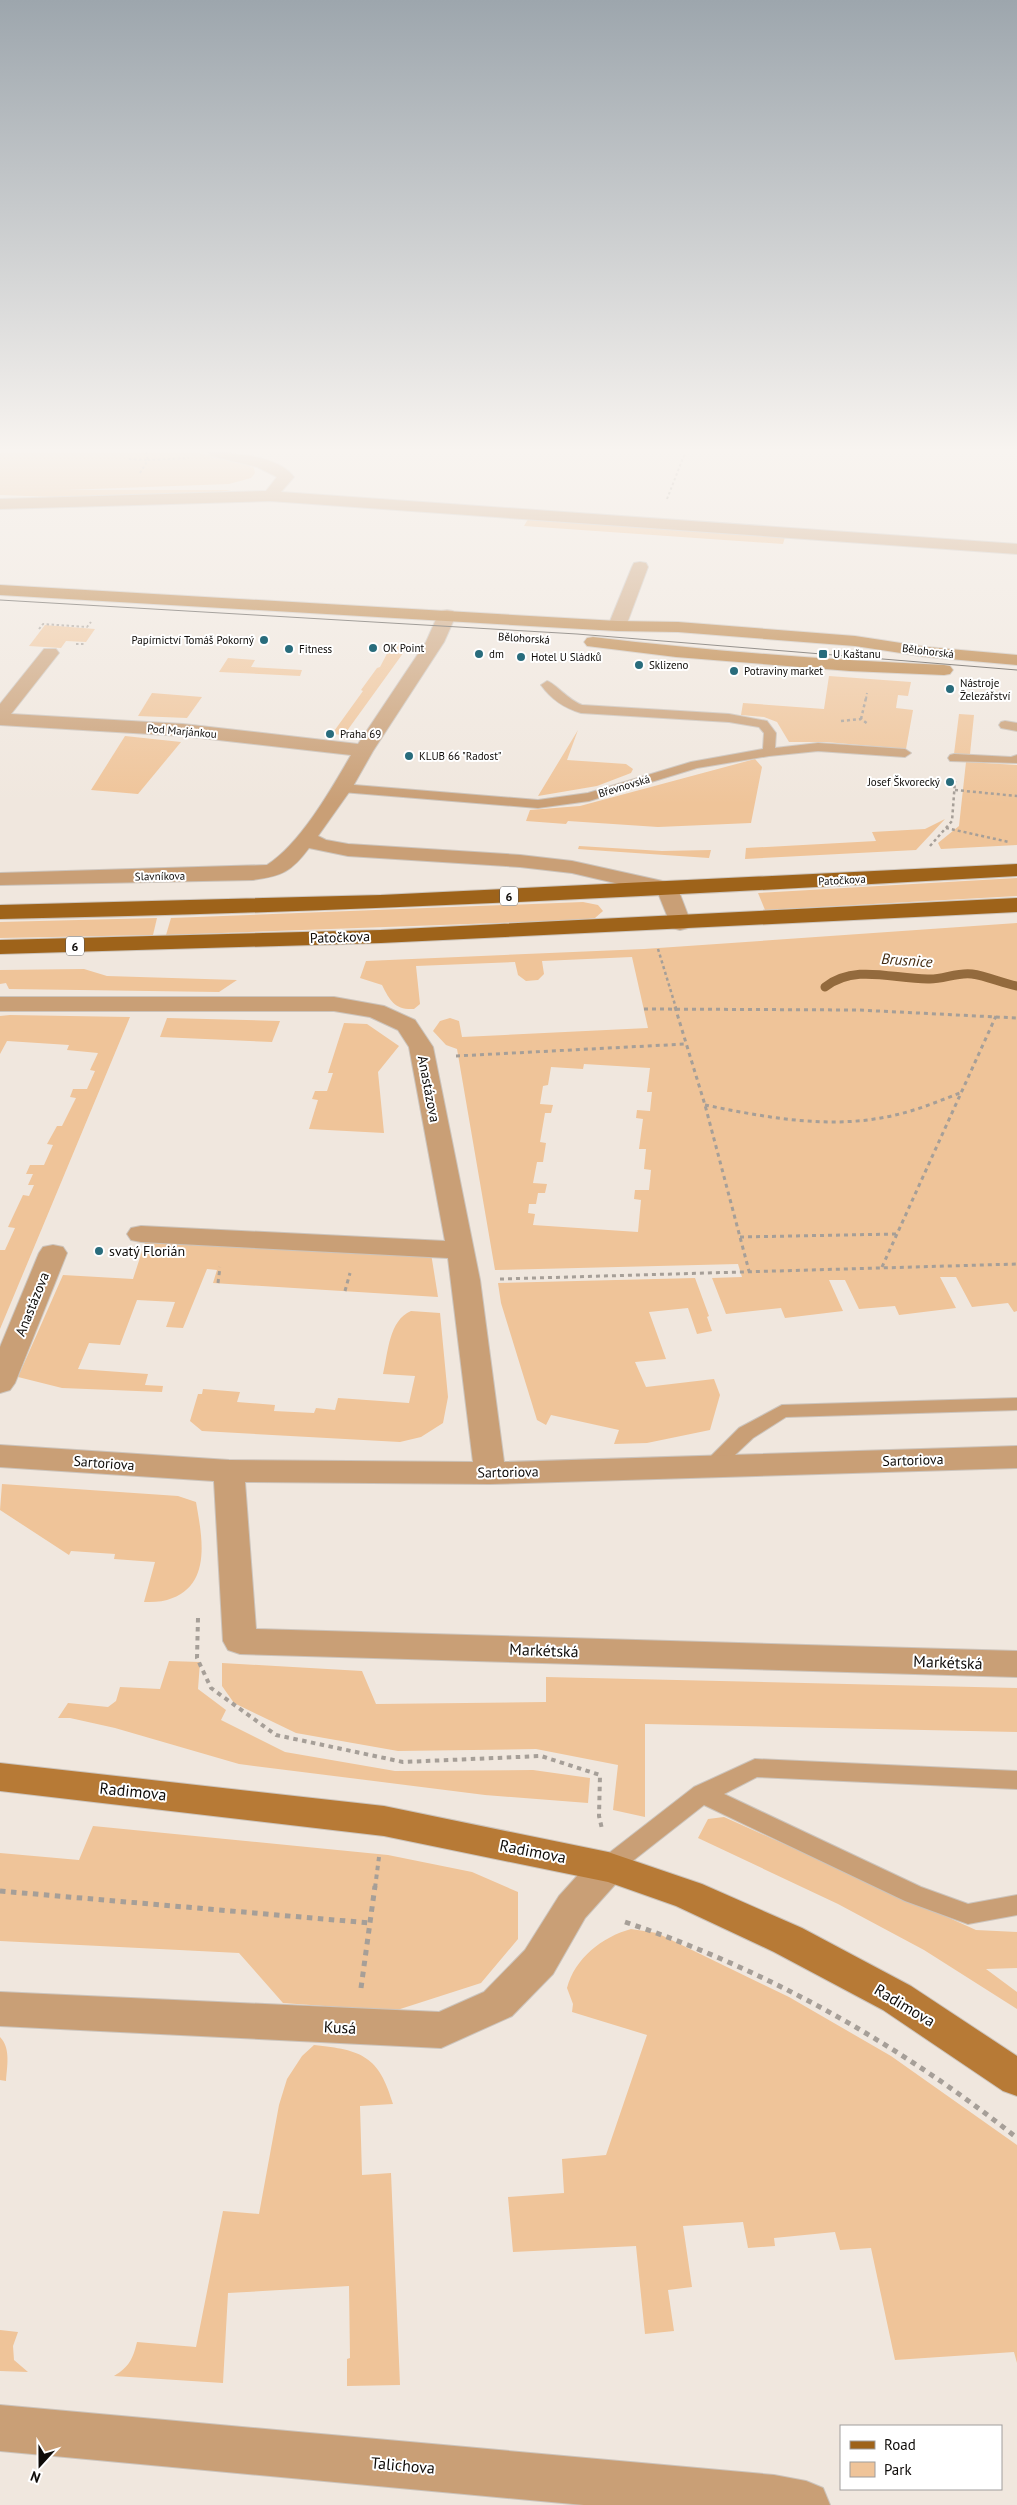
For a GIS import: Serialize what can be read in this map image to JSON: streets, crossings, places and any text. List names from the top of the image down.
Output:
{
  "streets": {
    "main road": ["Patočkova", "6"],
    "street": [
      "Bělohorská",
      "Pod Marjánkou",
      "Slavníkova",
      "Anastázova",
      "Sartoriova",
      "Markétská",
      "Radimova",
      "Kusá",
      "Talichova"
    ],
    "lane": ["Břevnovská"]
  },
  "crossings": [
    ["Anastázova", "Sartoriova"],
    ["Sartoriova", "Markétská"],
    ["Radimova", "Kusá"]
  ],
  "water": ["Brusnice"],
  "places": {
    "other": [
      "Papírnictví Tomáš Pokorný",
      "OK Point",
      "Fitness",
      "dm",
      "Hotel U Sládků",
      "Sklizeno",
      "Potraviny market",
      "Nástroje Železářství",
      "Praha 69",
      "KLUB 66 \"Radost\"",
      "Josef Škvorecký",
      "svatý Florián"
    ],
    "transit": ["U Kaštanu"]
  },
  "legend": ["Road", "Park"],
  "north": "bottom"
}
